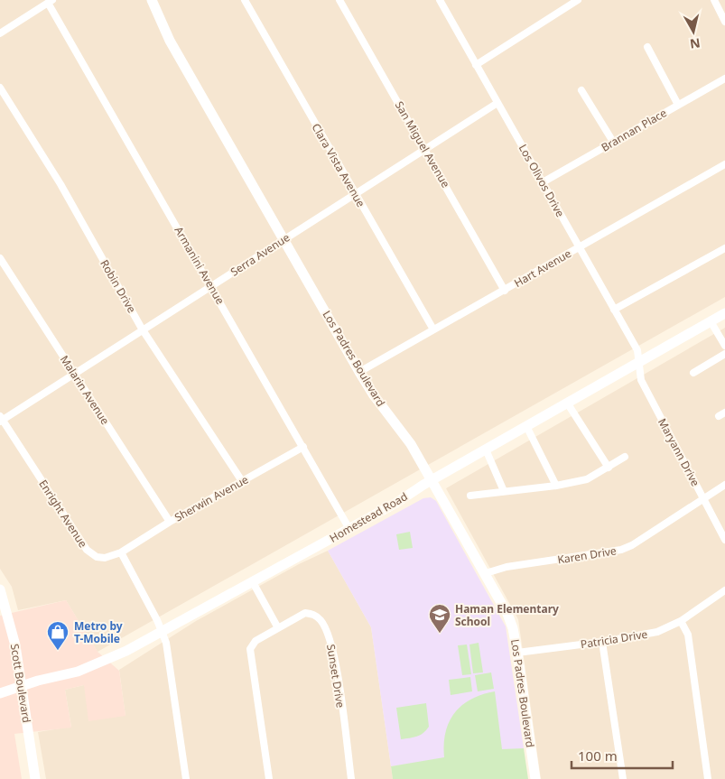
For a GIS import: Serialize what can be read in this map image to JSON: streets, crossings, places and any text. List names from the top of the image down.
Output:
{
  "streets": {
    "main road": ["Los Padres Boulevard", "Homestead Road", "Scott Boulevard"],
    "street": [
      "Brannan Place",
      "San Miguel Avenue",
      "Clara Vista Avenue",
      "Los Olivos Drive",
      "Serra Avenue",
      "Armanini Avenue",
      "Hart Avenue",
      "Robin Drive",
      "Malarin Avenue",
      "Maryann Drive",
      "Sherwin Avenue",
      "Enright Avenue",
      "Karen Drive",
      "Patricia Drive",
      "Sunset Drive"
    ]
  },
  "crossings": [
    ["Brannan Place", "Los Olivos Drive"],
    ["San Miguel Avenue", "Serra Avenue"],
    ["San Miguel Avenue", "Hart Avenue"],
    ["Clara Vista Avenue", "Serra Avenue"],
    ["Clara Vista Avenue", "Hart Avenue"],
    ["Los Olivos Drive", "Serra Avenue"],
    ["Los Olivos Drive", "Hart Avenue"],
    ["Los Olivos Drive", "Maryann Drive"],
    ["Los Olivos Drive", "Homestead Road"],
    ["Serra Avenue", "Armanini Avenue"],
    ["Serra Avenue", "Robin Drive"],
    ["Serra Avenue", "Los Padres Boulevard"],
    ["Serra Avenue", "Malarin Avenue"],
    ["Serra Avenue", "Enright Avenue"],
    ["Armanini Avenue", "Sherwin Avenue"],
    ["Armanini Avenue", "Homestead Road"],
    ["Hart Avenue", "Los Padres Boulevard"],
    ["Robin Drive", "Sherwin Avenue"],
    ["Los Padres Boulevard", "Homestead Road"],
    ["Los Padres Boulevard", "Karen Drive"],
    ["Los Padres Boulevard", "Patricia Drive"],
    ["Malarin Avenue", "Sherwin Avenue"],
    ["Maryann Drive", "Homestead Road"],
    ["Maryann Drive", "Karen Drive"],
    ["Sherwin Avenue", "Enright Avenue"],
    ["Homestead Road", "Scott Boulevard"]
  ],
  "places": {
    "school or university": ["Haman Elementary School"],
    "shop": ["Metro by T-Mobile"]
  },
  "scale_bar": "100 m",
  "north": "bottom"
}
